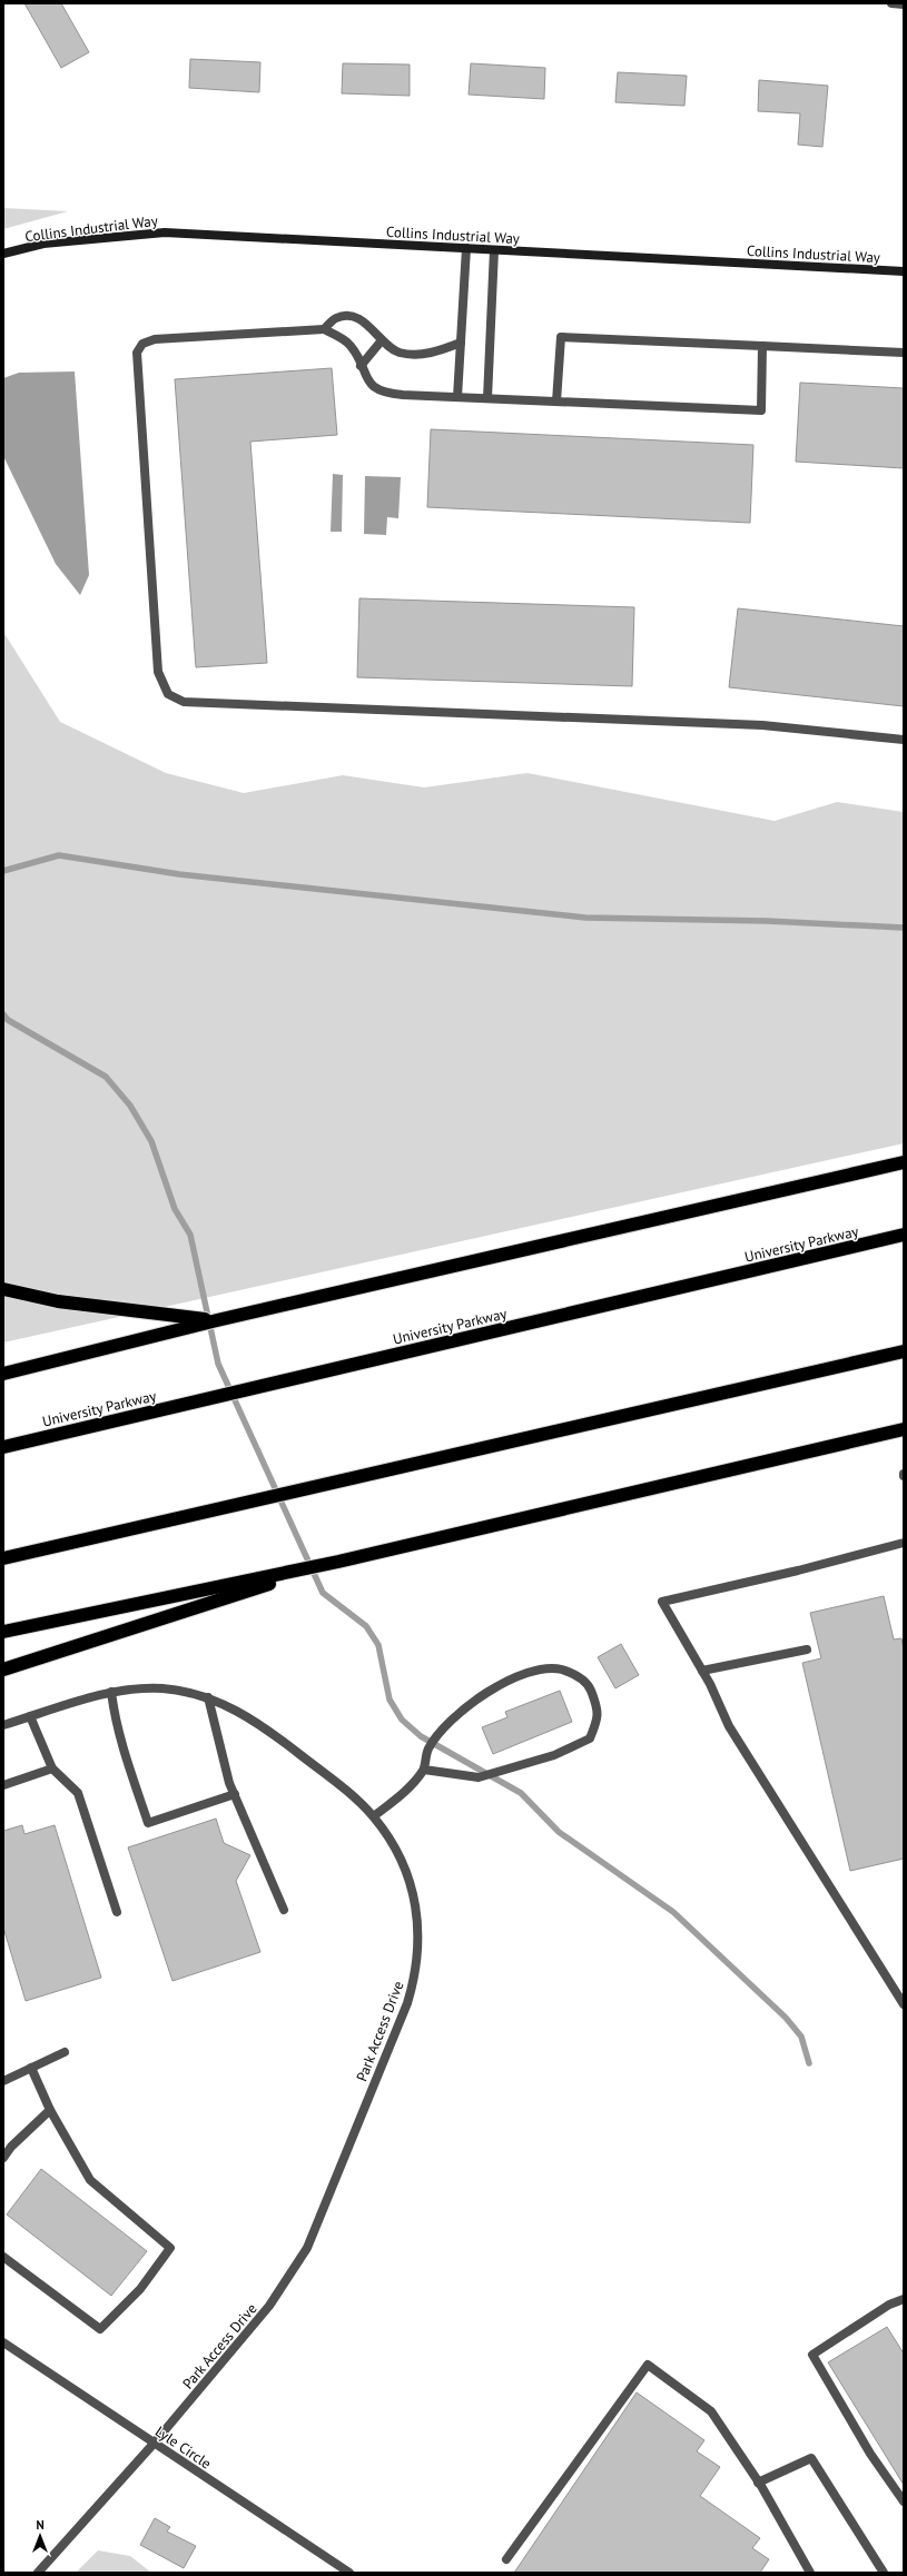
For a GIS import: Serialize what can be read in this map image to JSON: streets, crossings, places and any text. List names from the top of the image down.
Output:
{
  "streets": {
    "highway": ["University Parkway"],
    "street": ["Collins Industrial Way", "Park Access Drive", "Lyle Circle"]
  },
  "crossings": [
    ["Park Access Drive", "Lyle Circle"]
  ],
  "north": "top"
}
